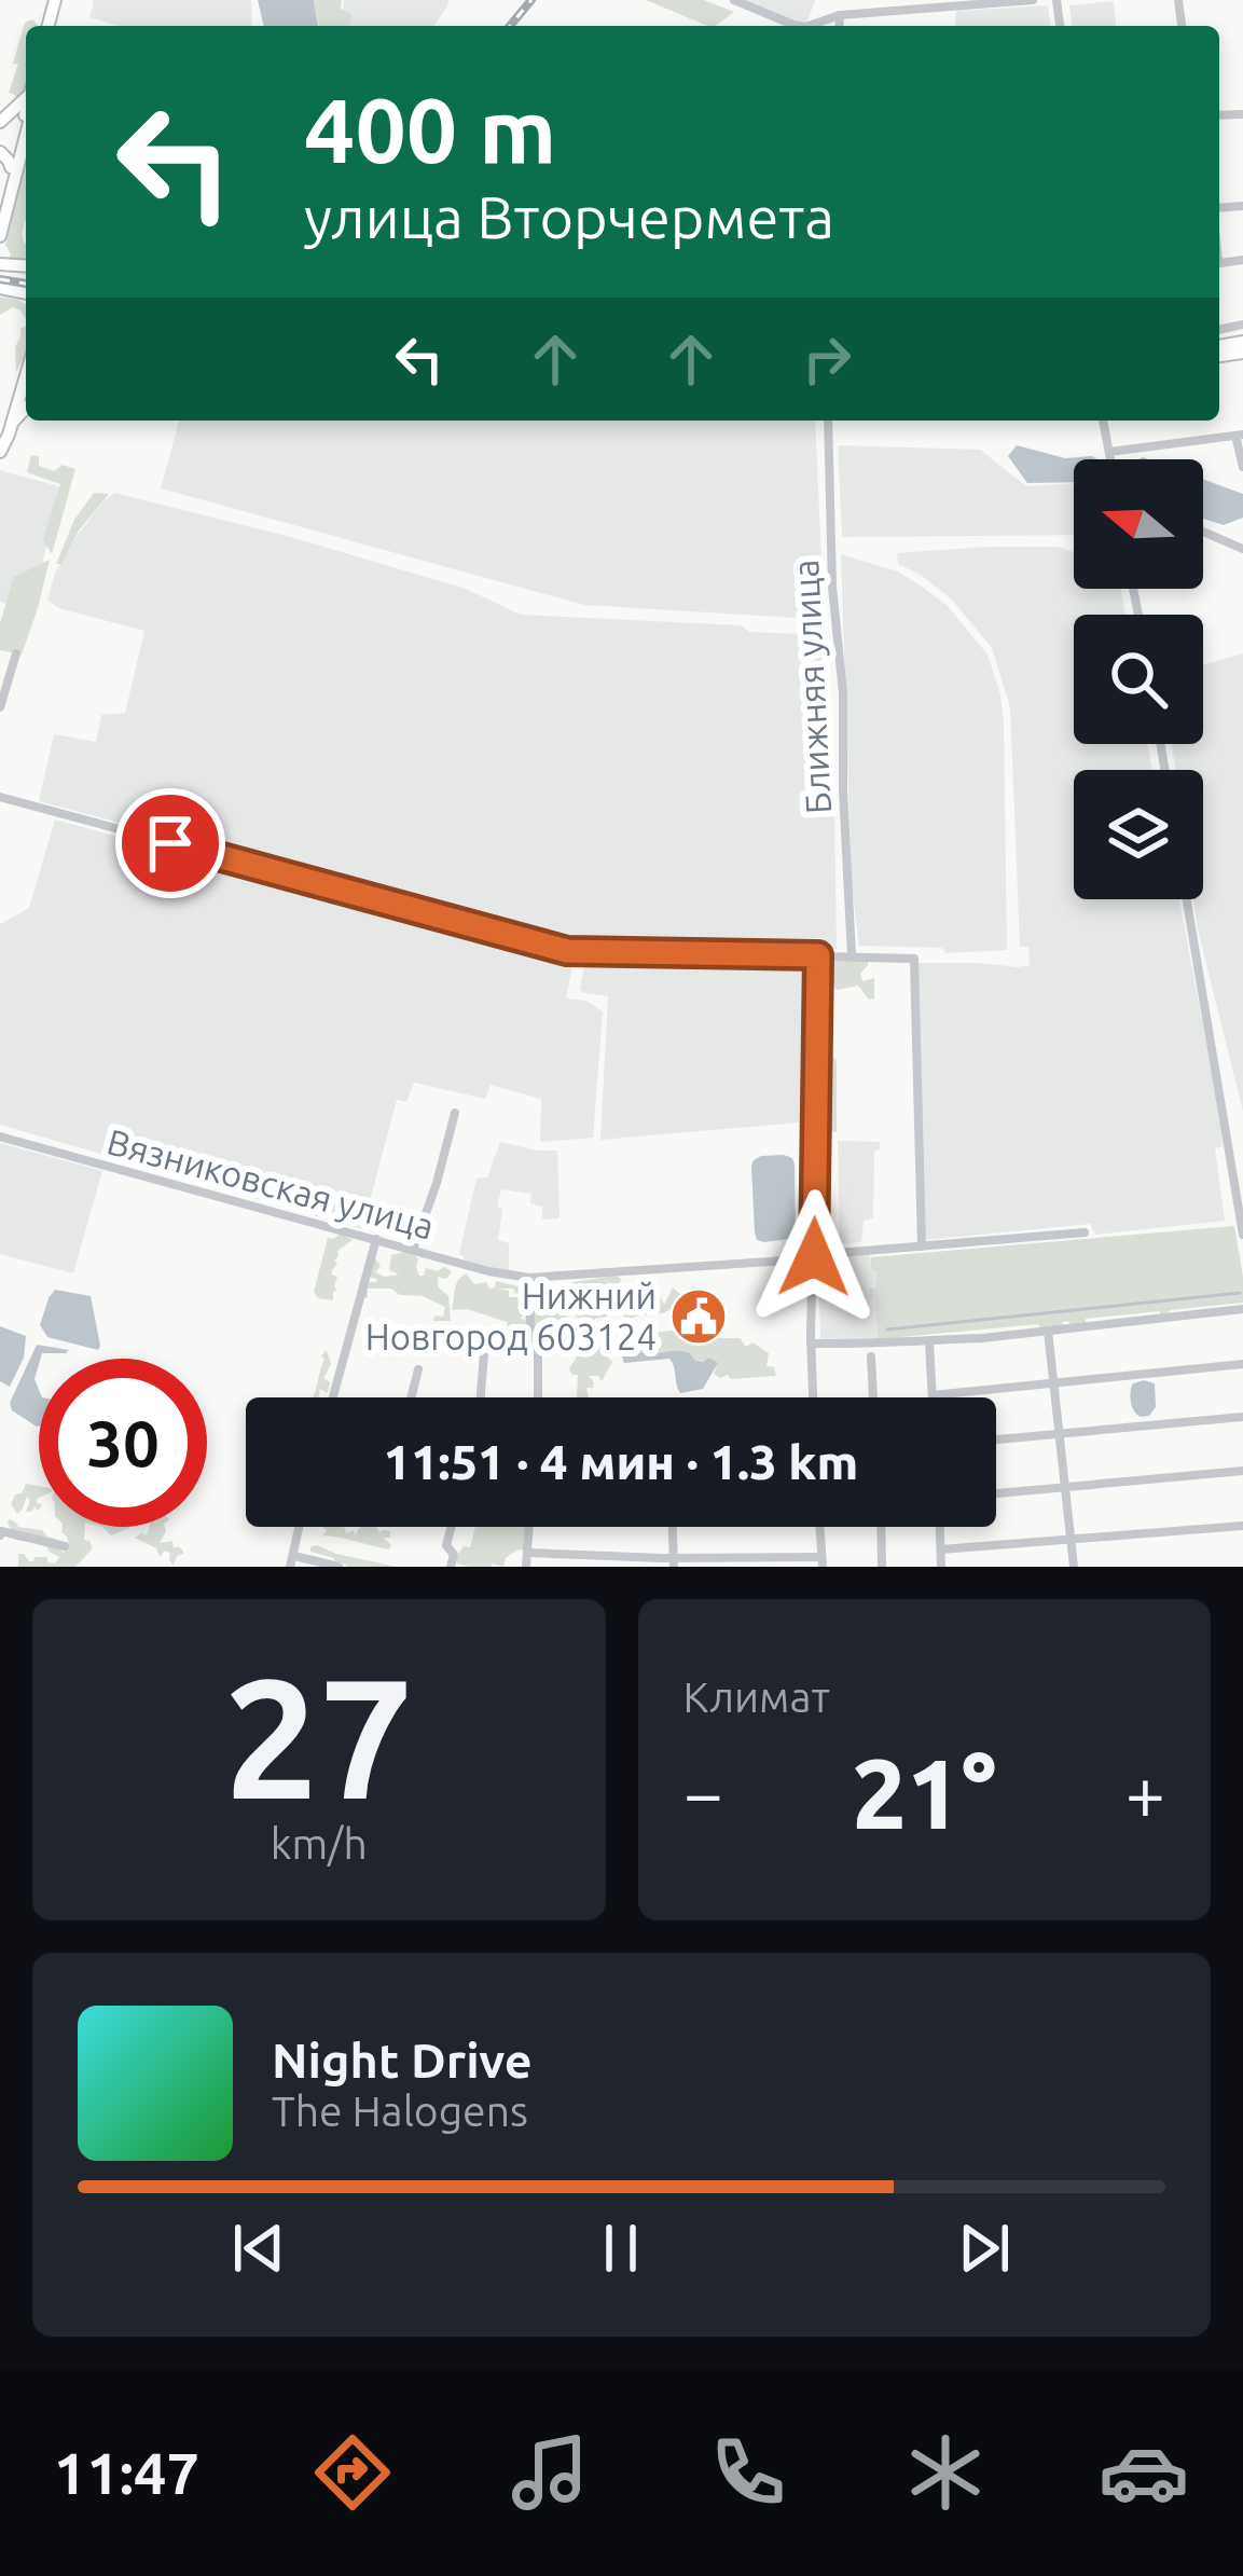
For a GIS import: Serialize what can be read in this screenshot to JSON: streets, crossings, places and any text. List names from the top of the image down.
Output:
{
  "streets": {
    "street": ["Ближняя улица", "Вязниковская улица"]
  },
  "places": {
    "public building": ["Нижний Новгород 603124"]
  },
  "north": "left",
  "page": {
    "turn": ["400 m", "улица Вторчермета"],
    "limit": "30",
    "trip": "11:51 · 4 мин · 1.3 km",
    "tile": [
      ["27", "km/h"],
      "Климат"
    ],
    "heat": ["−", "21°", "+"],
    "song": ["Night Drive", "The Halogens"],
    "tabs": "11:47"
  }
}
